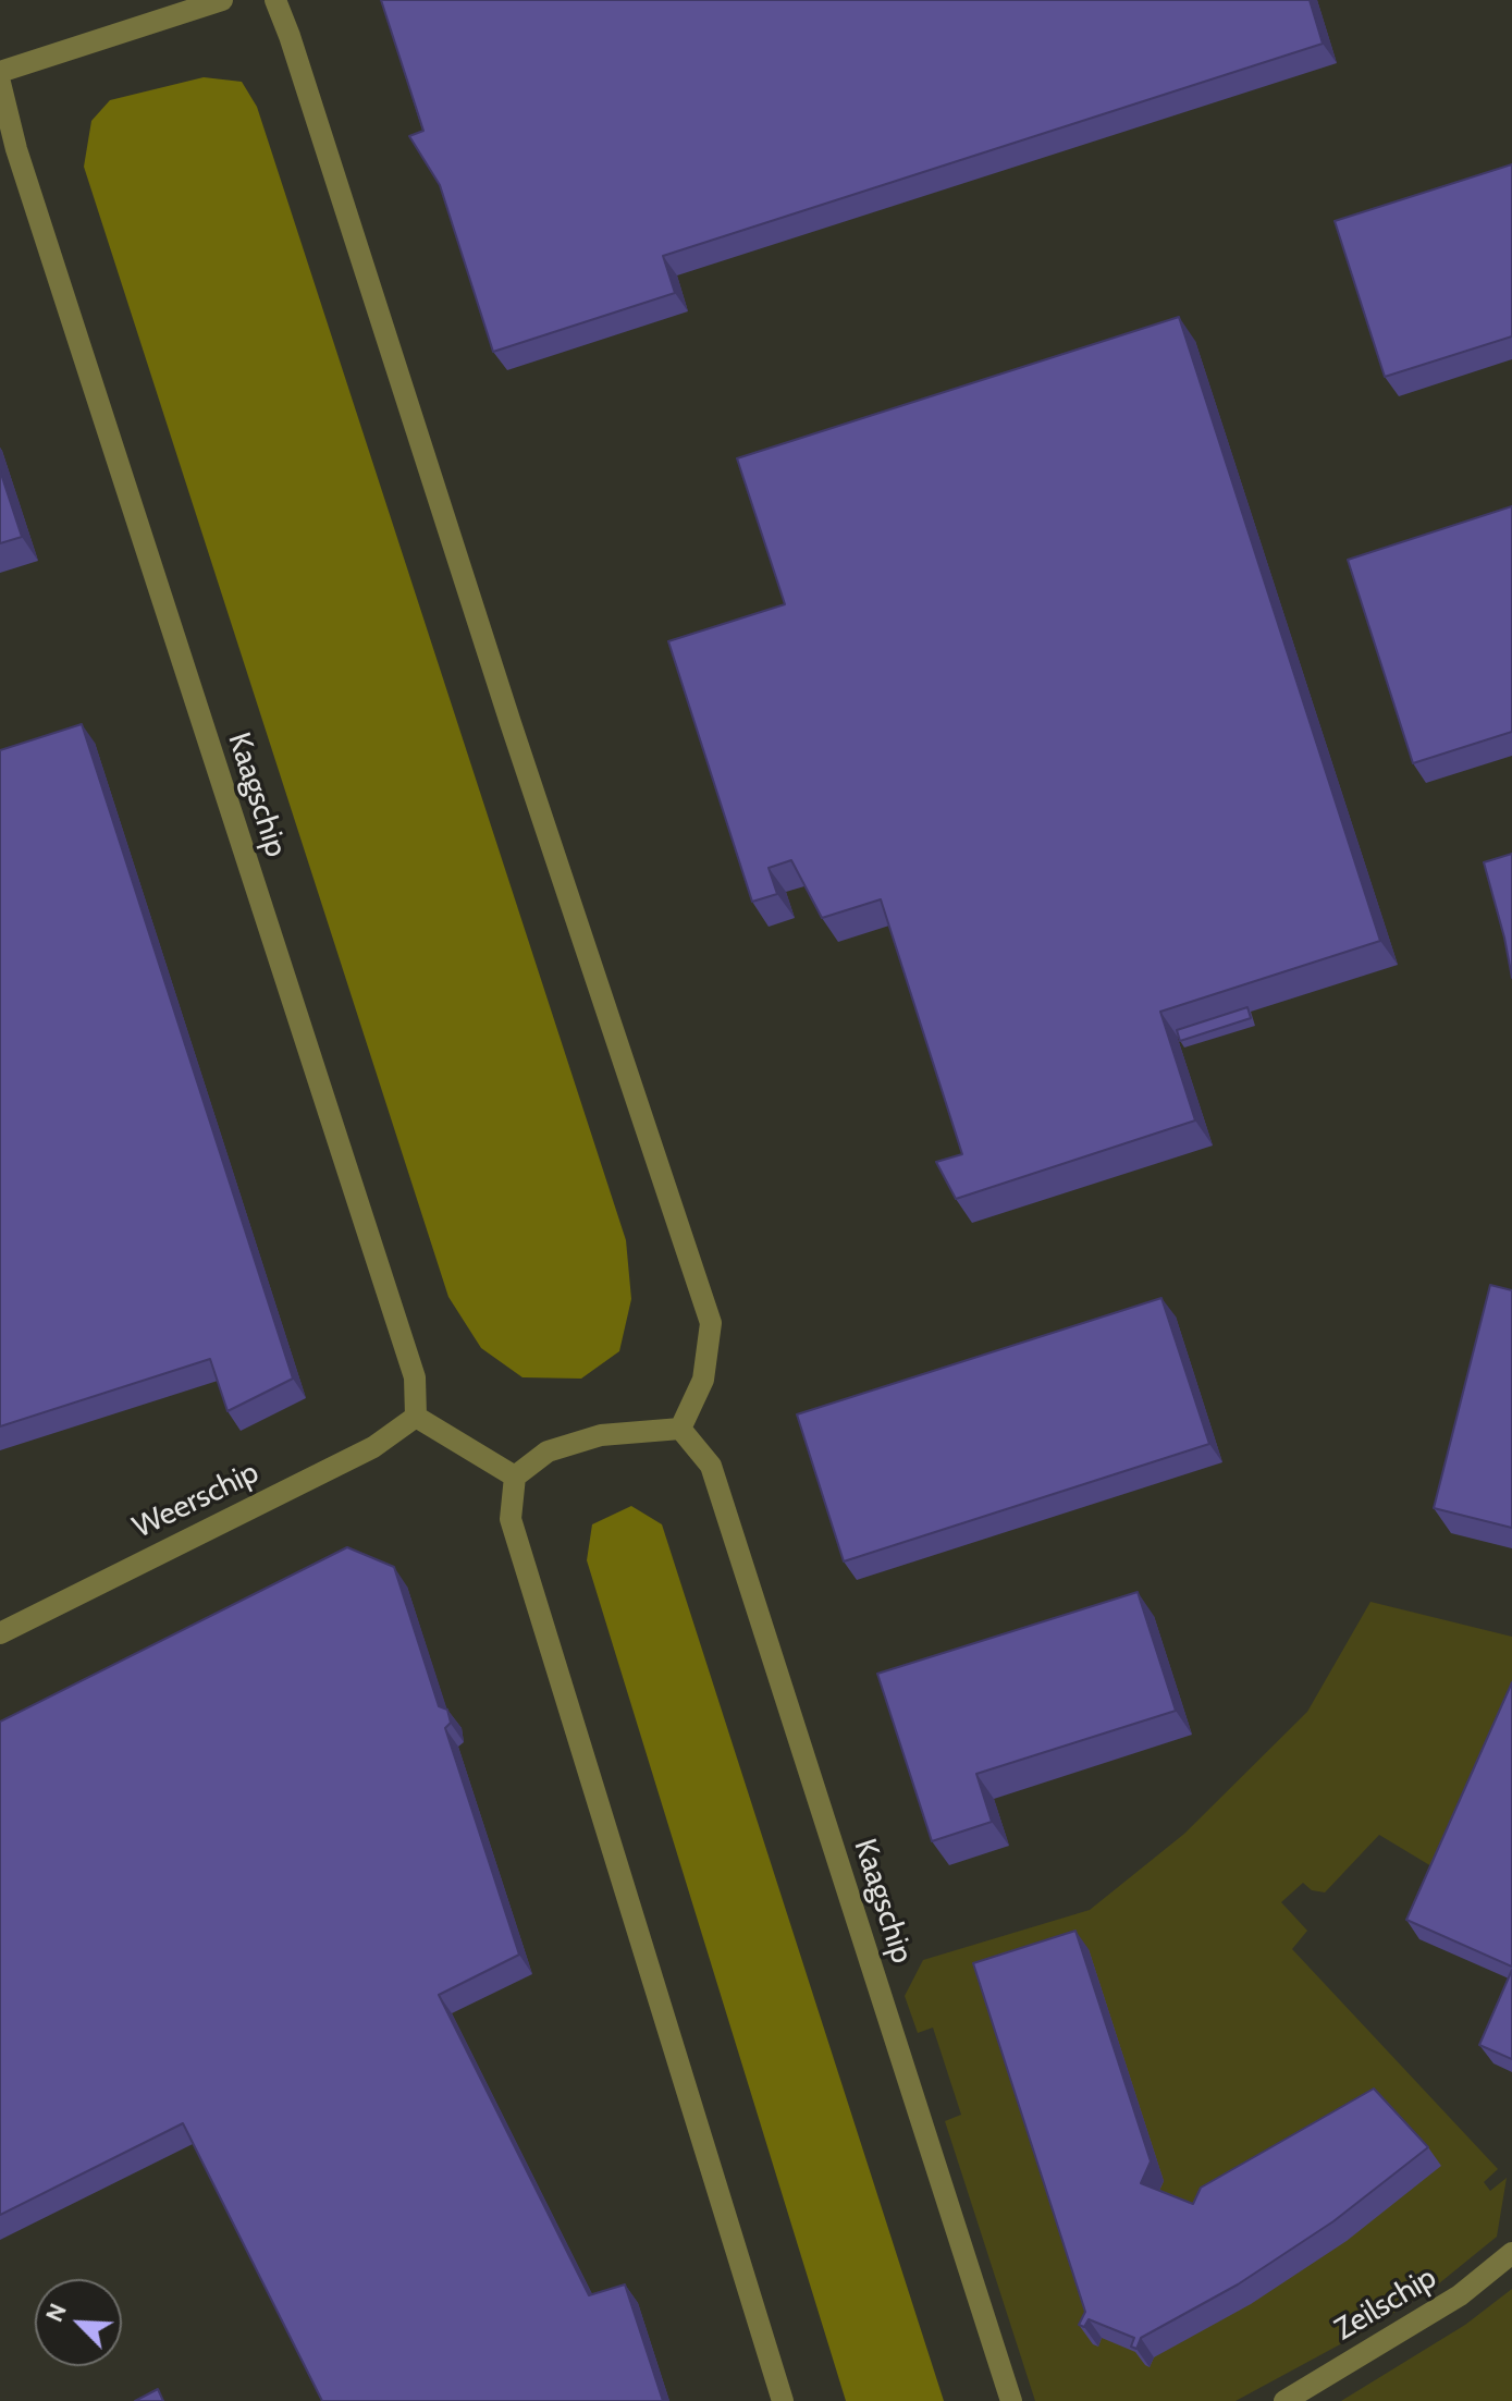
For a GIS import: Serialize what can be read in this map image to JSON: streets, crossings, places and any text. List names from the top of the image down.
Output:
{
  "streets": {
    "street": ["Kaagschip", "Weerschip", "Zeilschip"]
  },
  "crossings": [
    ["Kaagschip", "Weerschip"]
  ],
  "north": "top left"
}
